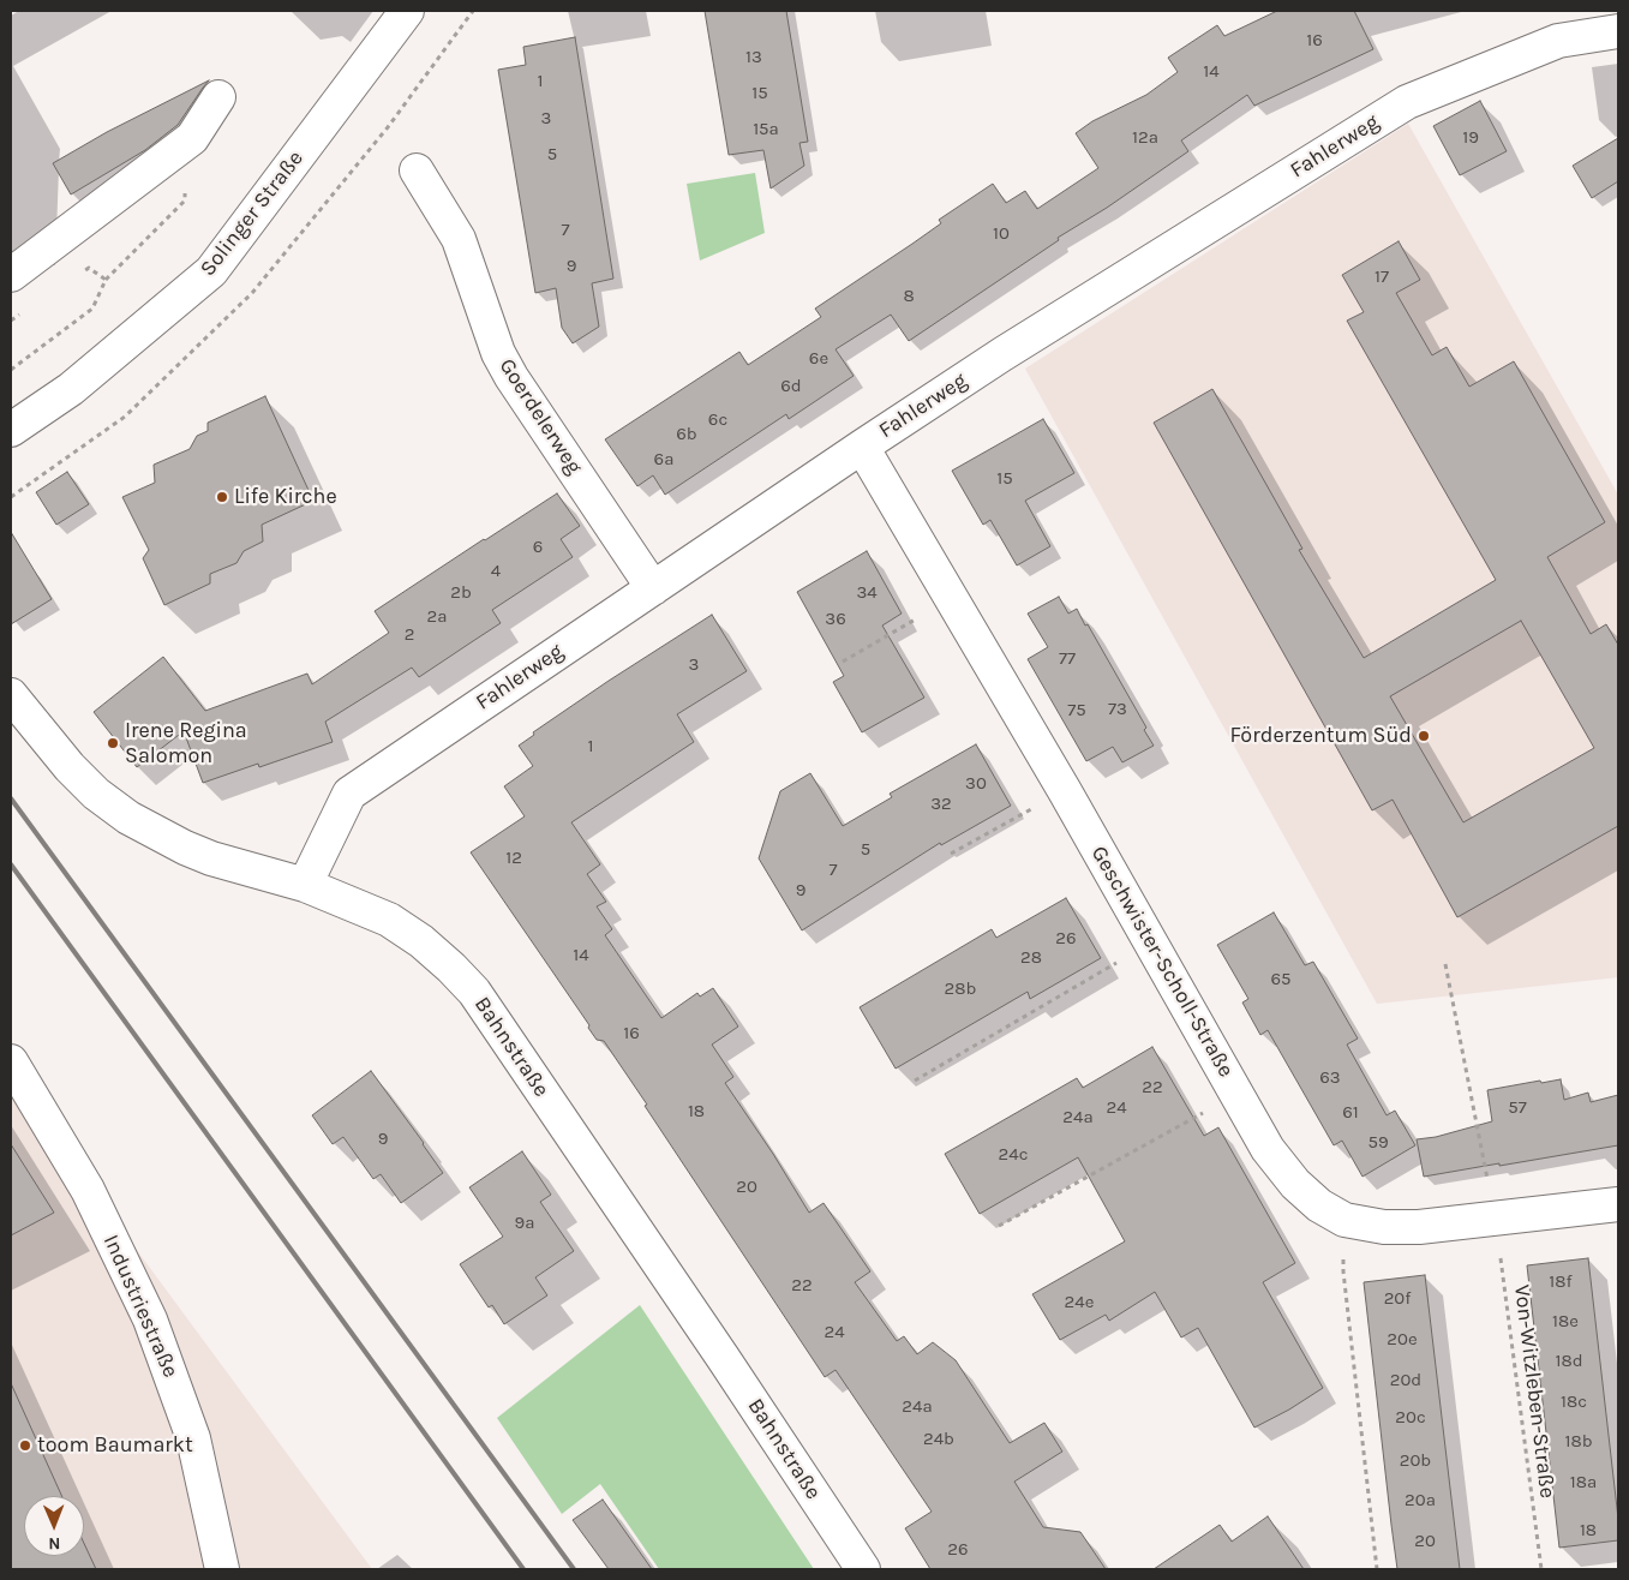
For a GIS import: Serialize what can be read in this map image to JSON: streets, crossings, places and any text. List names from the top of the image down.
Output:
{
  "streets": {
    "street": [
      "Fahlerweg",
      "Solinger Straße",
      "Goerdelerweg",
      "Geschwister-Scholl-Straße",
      "Bahnstraße",
      "Industriestraße"
    ],
    "path": ["Von-Witzleben-Straße"]
  },
  "crossings": [
    ["Fahlerweg", "Goerdelerweg"],
    ["Fahlerweg", "Geschwister-Scholl-Straße"],
    ["Fahlerweg", "Bahnstraße"],
    ["Geschwister-Scholl-Straße", "Von-Witzleben-Straße"]
  ],
  "places": [
    "Life Kirche",
    "Förderzentum Süd",
    "Irene Regina Salomon",
    "toom Baumarkt"
  ],
  "house_numbers": [
    "16",
    "13",
    "14",
    "1",
    "15",
    "3",
    "15a",
    "12a",
    "19",
    "5",
    "7",
    "10",
    "9",
    "17",
    "8",
    "6e",
    "6d",
    "6c",
    "6b",
    "6a",
    "15",
    "6",
    "4",
    "2b",
    "34",
    "2a",
    "36",
    "2",
    "77",
    "3",
    "73",
    "75",
    "1",
    "30",
    "32",
    "5",
    "12",
    "7",
    "9",
    "26",
    "14",
    "28",
    "65",
    "28b",
    "16",
    "63",
    "22",
    "24",
    "57",
    "18",
    "61",
    "24a",
    "9",
    "59",
    "24c",
    "20",
    "9a",
    "18f",
    "22",
    "20f",
    "24e",
    "18e",
    "24",
    "20e",
    "18d",
    "20d",
    "18c",
    "24a",
    "20c",
    "24b",
    "18b",
    "20b",
    "18a",
    "20a",
    "18",
    "20",
    "26"
  ],
  "north": "bottom"
}
